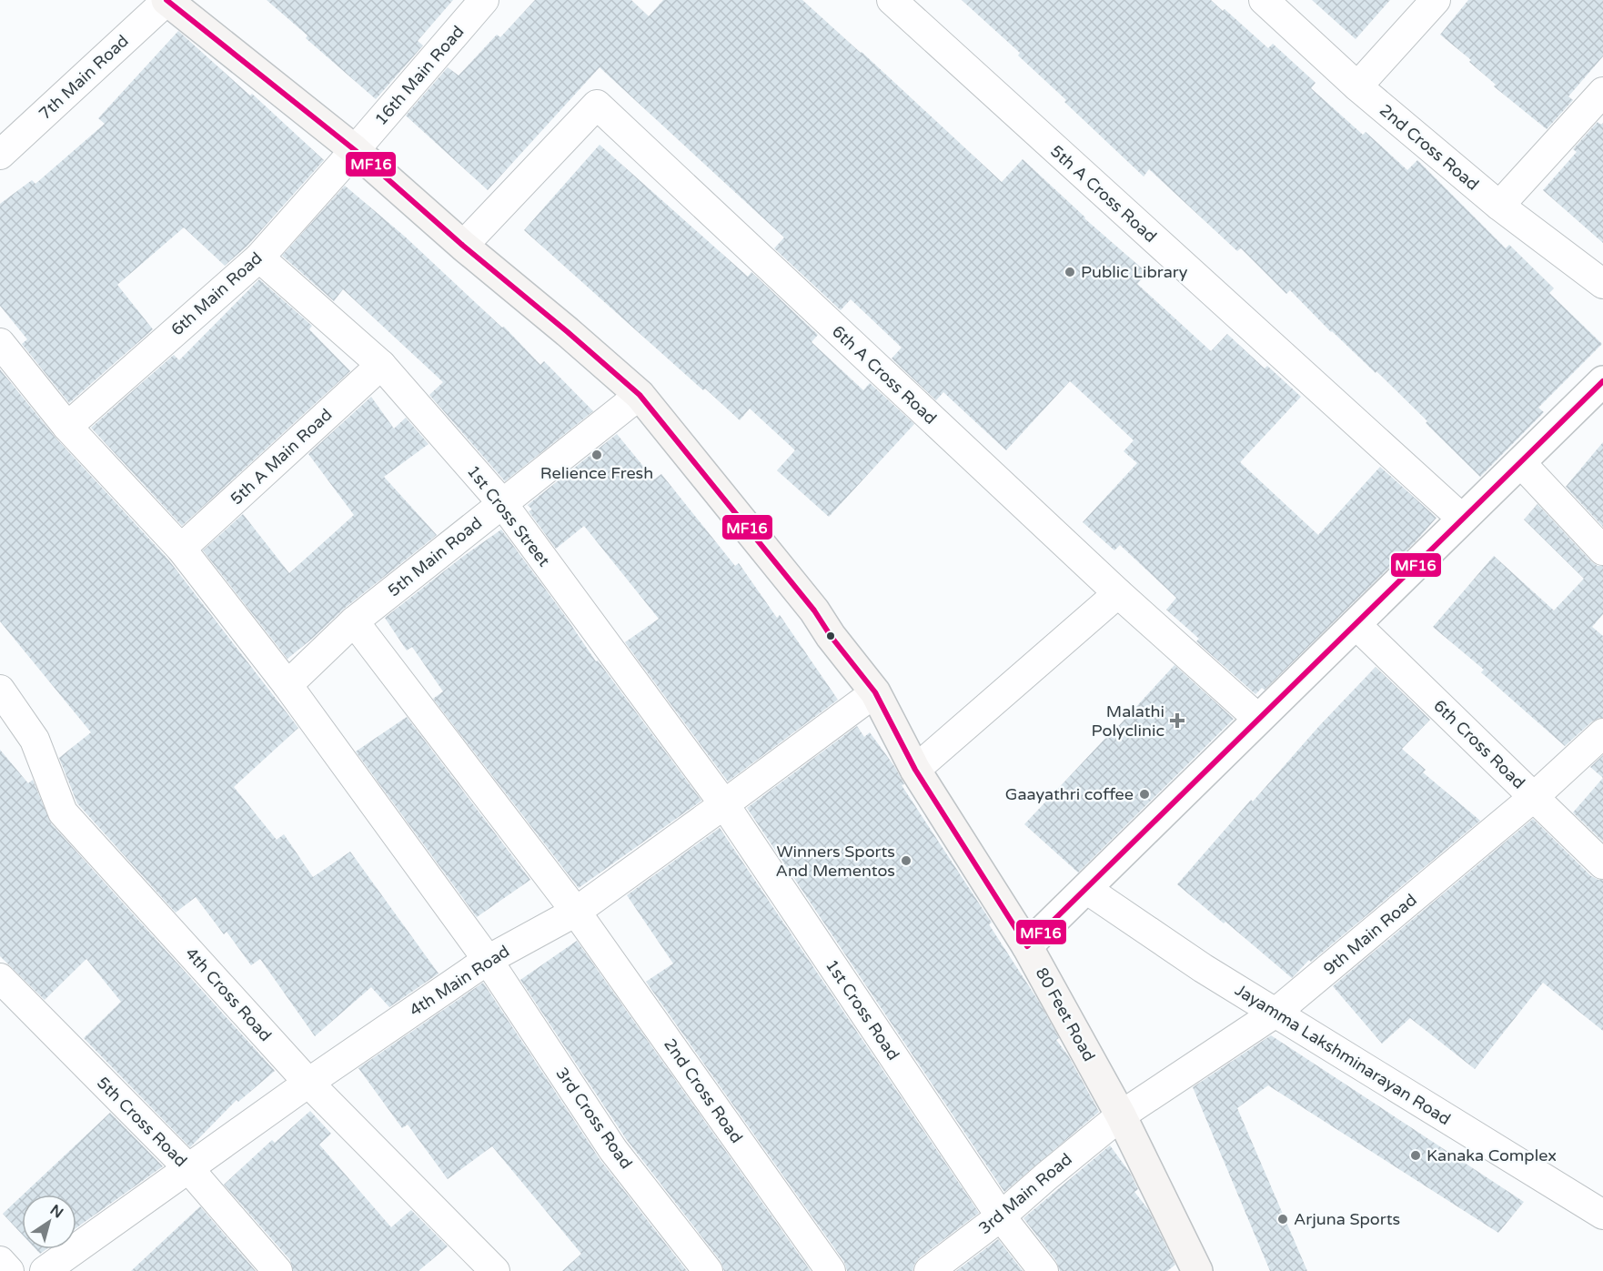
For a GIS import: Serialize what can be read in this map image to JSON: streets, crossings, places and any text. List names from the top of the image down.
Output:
{
  "streets": {
    "main road": ["80 Feet Road"],
    "street": [
      "16th Main Road",
      "7th Main Road",
      "2nd Cross Road",
      "5th A Cross Road",
      "6th Main Road",
      "6th A Cross Road",
      "5th A Main Road",
      "1st Cross Street",
      "5th Main Road",
      "6th Cross Road",
      "9th Main Road",
      "4th Main Road",
      "4th Cross Road",
      "1st Cross Road",
      "Jayamma Lakshminarayan Road",
      "3rd Cross Road",
      "5th Cross Road",
      "3rd Main Road"
    ]
  },
  "crossings": [
    ["16th Main Road", "6th Main Road"],
    ["16th Main Road", "80 Feet Road"],
    ["7th Main Road", "80 Feet Road"],
    ["2nd Cross Road", "5th Main Road"],
    ["2nd Cross Road", "4th Main Road"],
    ["6th Main Road", "1st Cross Street"],
    ["6th Main Road", "80 Feet Road"],
    ["6th Main Road", "3rd Cross Road"],
    ["6th A Cross Road", "80 Feet Road"],
    ["5th A Main Road", "1st Cross Street"],
    ["5th A Main Road", "3rd Cross Road"],
    ["1st Cross Street", "5th Main Road"],
    ["1st Cross Street", "4th Main Road"],
    ["1st Cross Street", "1st Cross Road"],
    ["5th Main Road", "80 Feet Road"],
    ["5th Main Road", "3rd Cross Road"],
    ["6th Cross Road", "9th Main Road"],
    ["9th Main Road", "80 Feet Road"],
    ["9th Main Road", "Jayamma Lakshminarayan Road"],
    ["9th Main Road", "3rd Main Road"],
    ["4th Main Road", "4th Cross Road"],
    ["4th Main Road", "1st Cross Road"],
    ["4th Main Road", "80 Feet Road"],
    ["4th Main Road", "3rd Cross Road"],
    ["4th Main Road", "5th Cross Road"],
    ["1st Cross Road", "3rd Main Road"],
    ["80 Feet Road", "3rd Main Road"]
  ],
  "places": {
    "other": [
      "Public Library",
      "Relience Fresh",
      "Gaayathri coffee",
      "Winners Sports And Mementos",
      "Kanaka Complex",
      "Arjuna Sports"
    ],
    "health": ["Malathi Polyclinic"]
  },
  "lines": ["transit line MF16"],
  "north": "top right"
}
